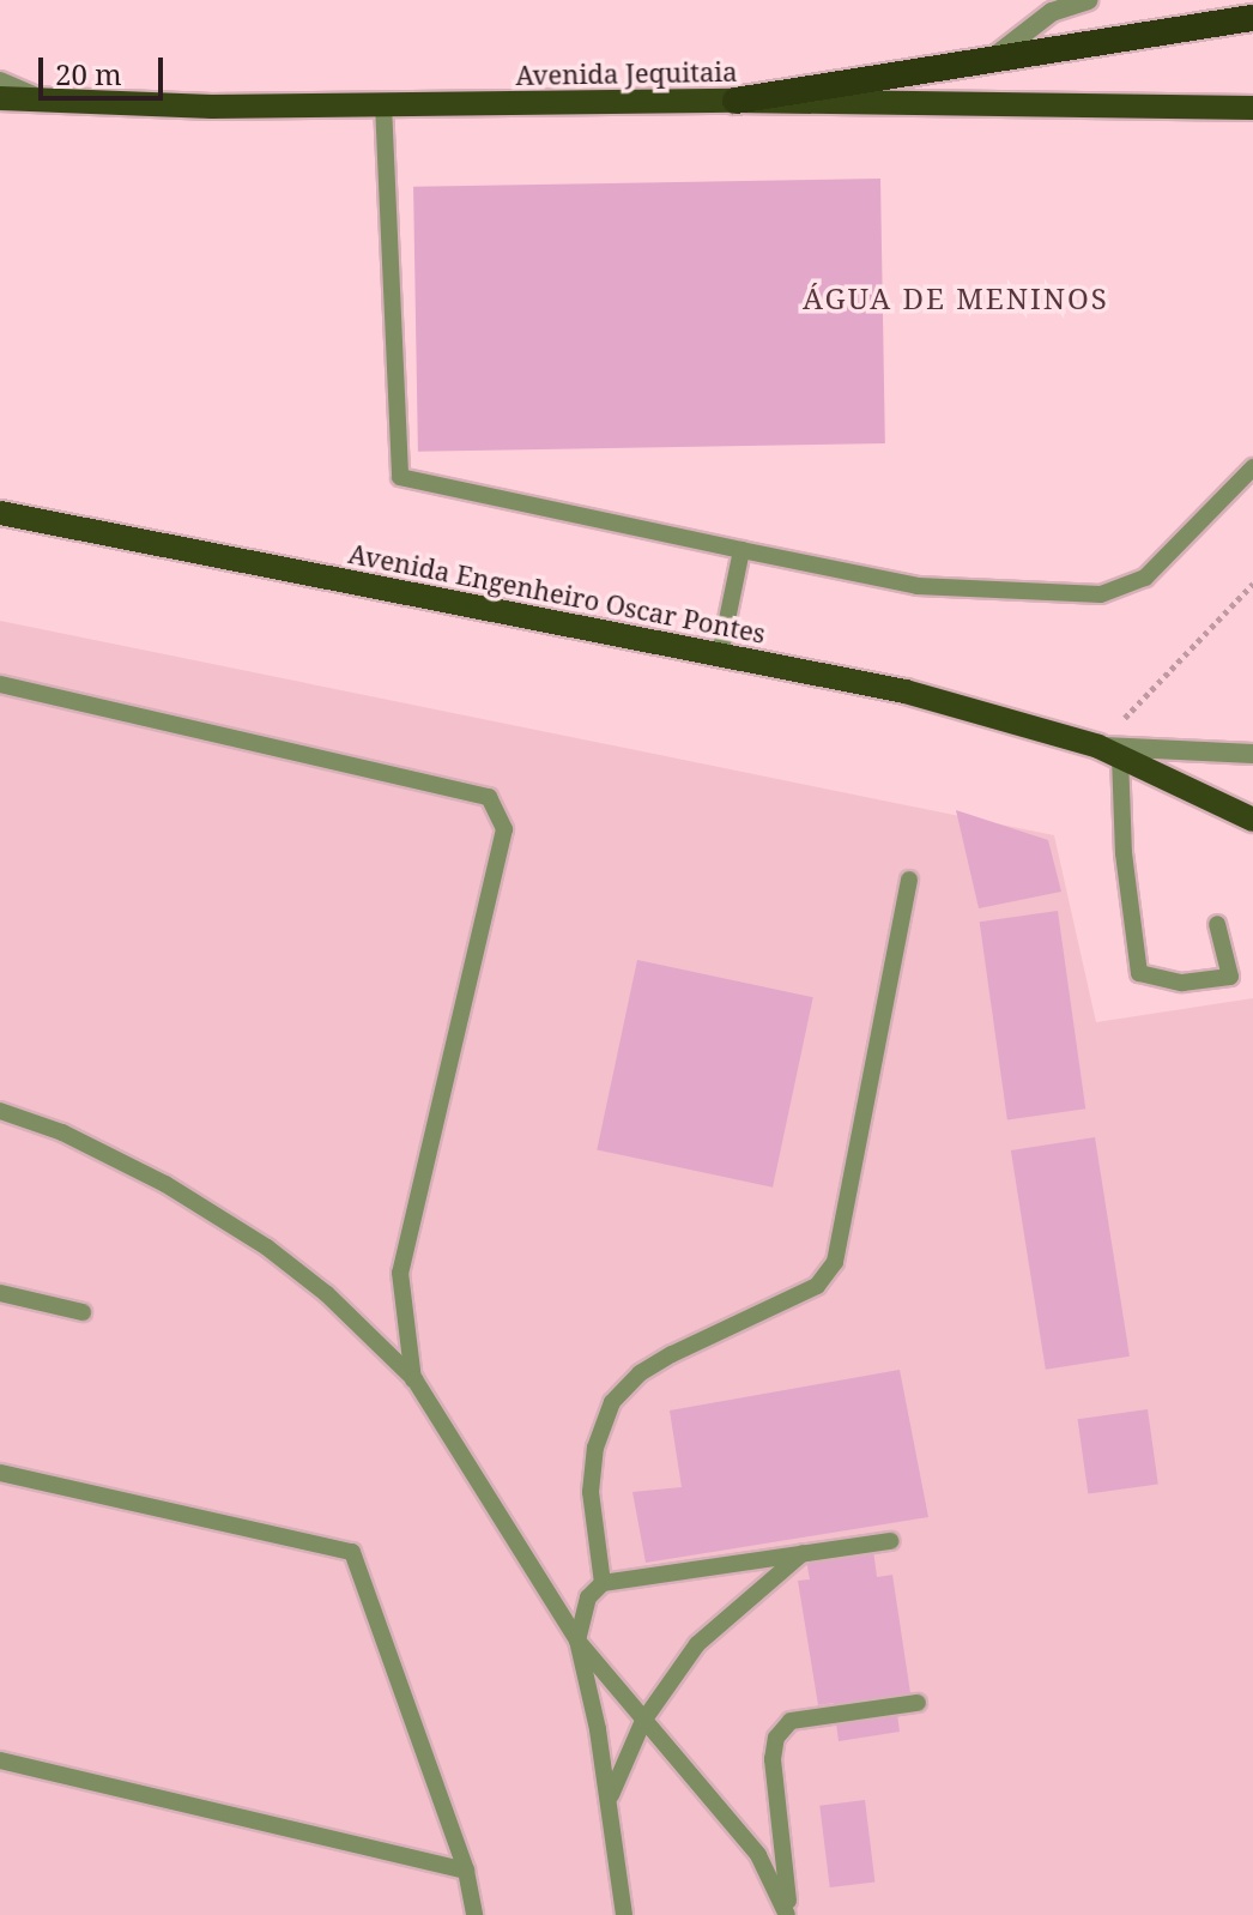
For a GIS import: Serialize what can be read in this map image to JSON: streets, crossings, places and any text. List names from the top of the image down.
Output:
{
  "streets": {
    "main road": ["Avenida Jequitaia", "Avenida Engenheiro Oscar Pontes"]
  },
  "districts": ["ÁGUA DE MENINOS"],
  "scale_bar": "20 m"
}
